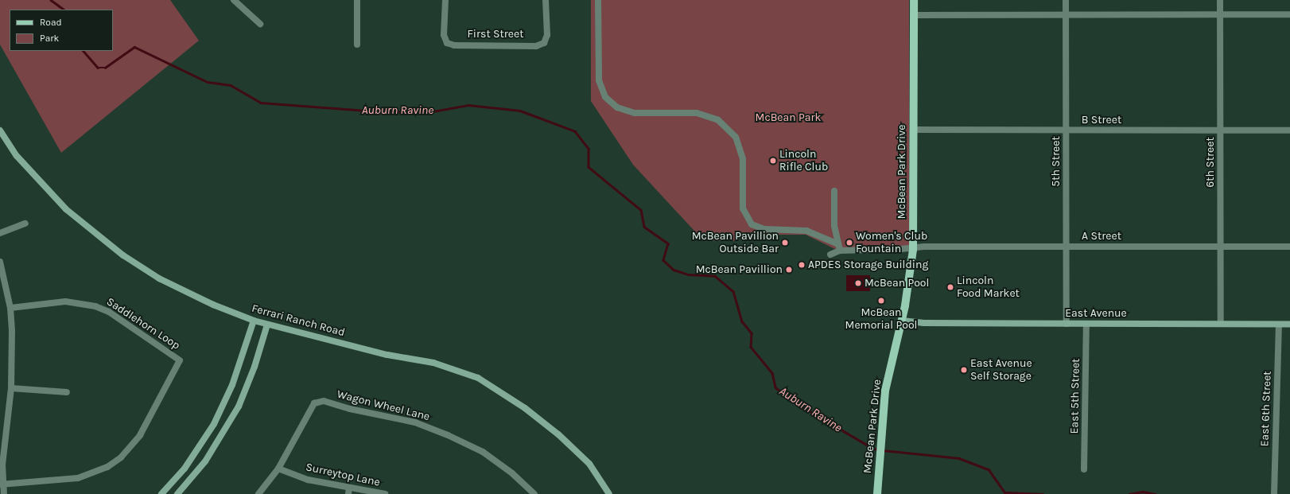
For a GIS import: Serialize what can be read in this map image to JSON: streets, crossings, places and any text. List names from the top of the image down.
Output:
{
  "streets": {
    "main road": ["McBean Park Drive"],
    "street": [
      "First Street",
      "B Street",
      "5th Street",
      "6th Street",
      "A Street",
      "East Avenue",
      "Ferrari Ranch Road",
      "Saddlehorn Loop",
      "East 5th Street",
      "Wagon Wheel Lane",
      "East 6th Street",
      "Surreytop Lane"
    ]
  },
  "crossings": [
    ["B Street", "5th Street"],
    ["B Street", "6th Street"],
    ["B Street", "McBean Park Drive"],
    ["5th Street", "A Street"],
    ["5th Street", "East Avenue"],
    ["6th Street", "A Street"],
    ["6th Street", "East Avenue"],
    ["McBean Park Drive", "A Street"],
    ["McBean Park Drive", "East Avenue"],
    ["East Avenue", "East 5th Street"],
    ["East Avenue", "East 6th Street"],
    ["Wagon Wheel Lane", "Surreytop Lane"]
  ],
  "water": ["Auburn Ravine"],
  "parks": ["McBean Park"],
  "places": [
    "Lincoln Rifle Club",
    "McBean Pavillion Outside Bar",
    "Women's Club Fountain",
    "APDES Storage Building",
    "McBean Pavillion",
    "McBean Pool",
    "Lincoln Food Market",
    "McBean Memorial Pool",
    "East Avenue Self Storage"
  ],
  "legend": ["Road", "Park"]
}
